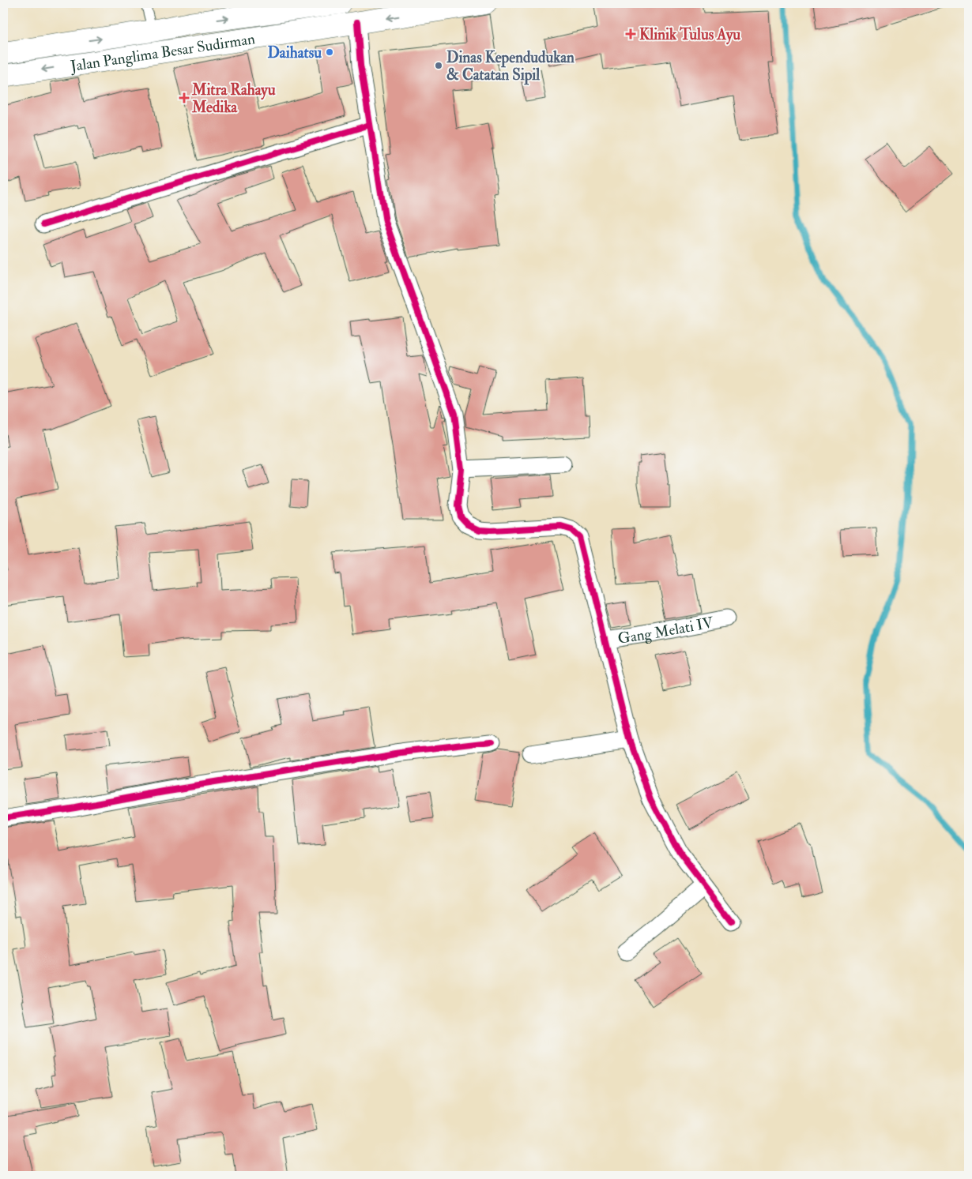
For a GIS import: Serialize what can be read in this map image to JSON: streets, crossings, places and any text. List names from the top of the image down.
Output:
{
  "streets": {
    "highway": ["Jalan Panglima Besar Sudirman"],
    "street": ["Gang Melati IV"]
  },
  "places": {
    "health": ["Klinik Tulus Ayu", "Mitra Rahayu Medika"],
    "other": ["Daihatsu", "Dinas Kependudukan & Catatan Sipil"]
  }
}
